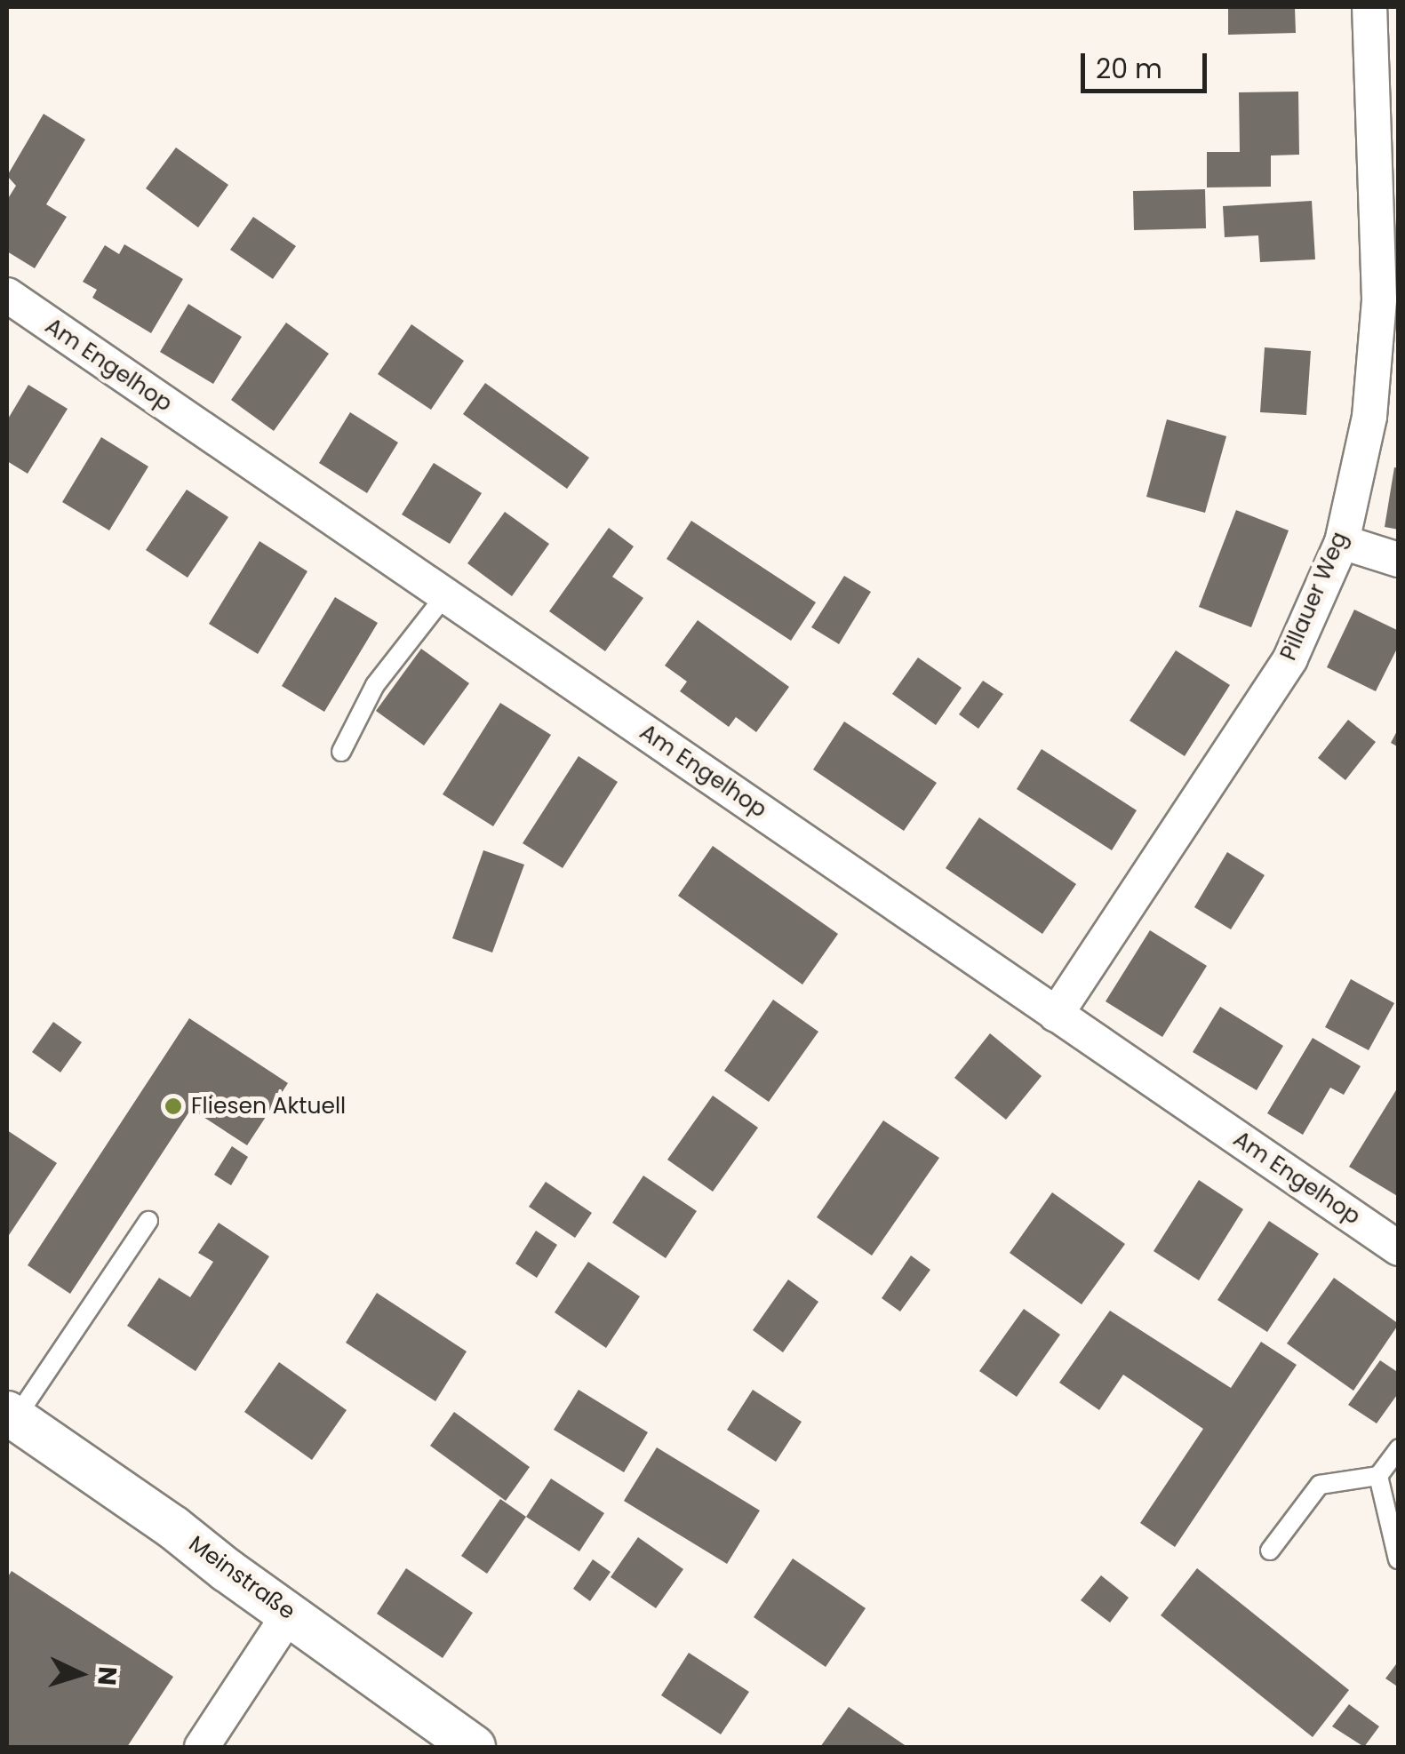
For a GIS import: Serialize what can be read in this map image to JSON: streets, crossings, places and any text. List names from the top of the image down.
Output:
{
  "streets": {
    "street": ["Am Engelhop", "Pillauer Weg", "Meinstraße"]
  },
  "crossings": [
    ["Am Engelhop", "Pillauer Weg"]
  ],
  "places": ["Fliesen Aktuell"],
  "scale_bar": "20 m",
  "north": "right"
}
